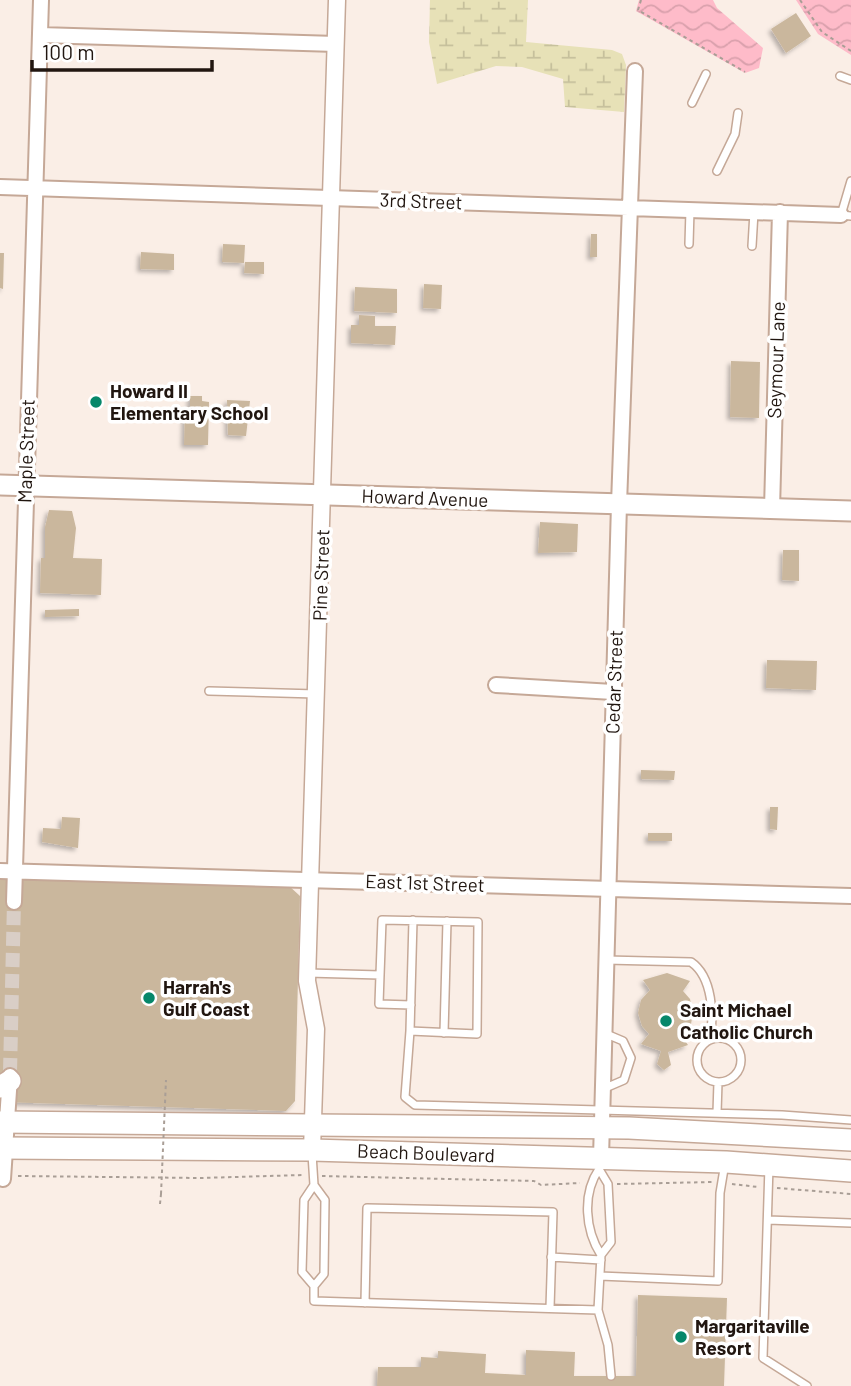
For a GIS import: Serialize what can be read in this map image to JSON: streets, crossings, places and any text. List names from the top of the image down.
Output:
{
  "streets": {
    "main road": ["Howard Avenue", "Beach Boulevard"],
    "street": [
      "3rd Street",
      "Seymour Lane",
      "Maple Street",
      "Pine Street",
      "Cedar Street",
      "East 1st Street"
    ]
  },
  "crossings": [
    ["3rd Street", "Seymour Lane"],
    ["3rd Street", "Maple Street"],
    ["3rd Street", "Pine Street"],
    ["3rd Street", "Cedar Street"],
    ["Seymour Lane", "Howard Avenue"],
    ["Maple Street", "Howard Avenue"],
    ["Maple Street", "East 1st Street"],
    ["Howard Avenue", "Pine Street"],
    ["Howard Avenue", "Cedar Street"],
    ["Pine Street", "East 1st Street"],
    ["Pine Street", "Beach Boulevard"],
    ["Cedar Street", "East 1st Street"],
    ["Cedar Street", "Beach Boulevard"]
  ],
  "places": [
    "Howard II Elementary School",
    "Harrah's Gulf Coast",
    "Saint Michael Catholic Church",
    "Margaritaville Resort"
  ],
  "scale_bar": "100 m"
}
